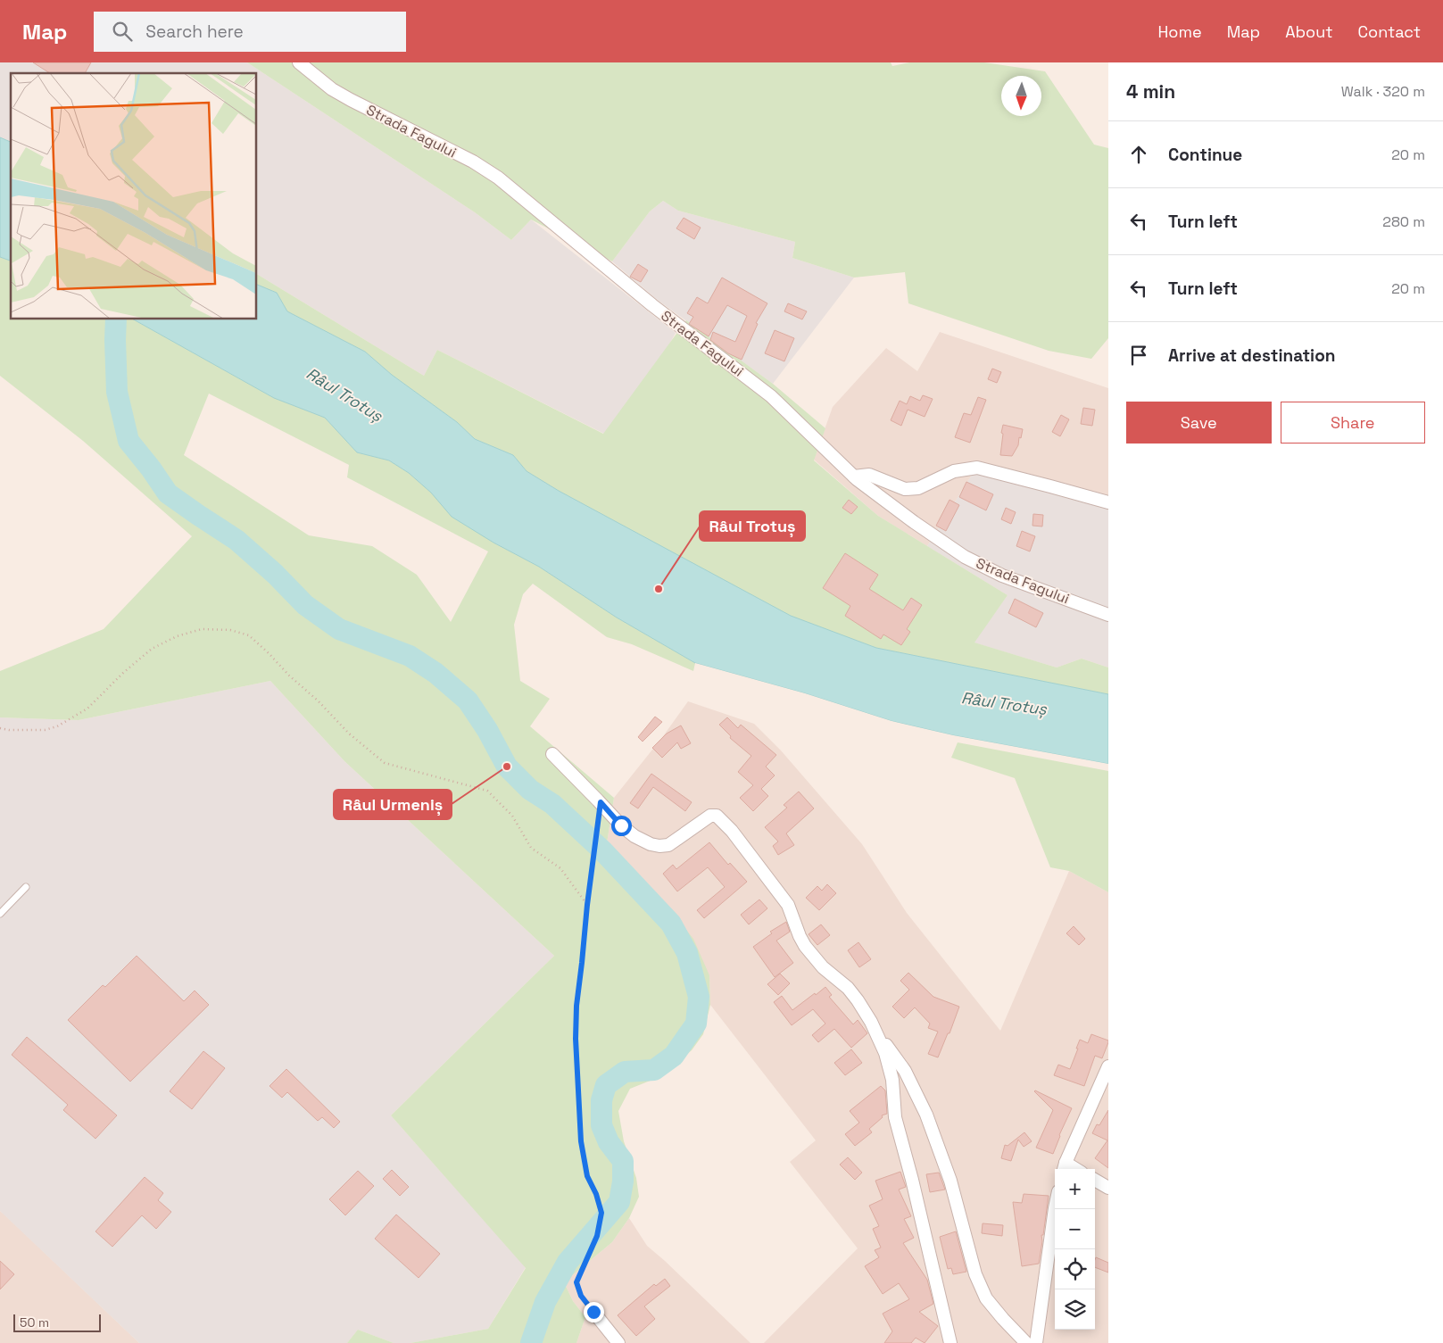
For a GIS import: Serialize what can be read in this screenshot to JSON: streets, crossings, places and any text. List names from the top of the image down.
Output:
{
  "streets": {
    "street": ["Strada Fagului"]
  },
  "water": ["Râul Trotuș"],
  "places": ["Râul Trotuș", "Râul Urmeniș"],
  "scale_bar": "50 m",
  "north": "bottom",
  "page": {
    "header": "Map",
    "search": "Search here",
    "nav": [
      "Home",
      "Map",
      "About",
      "Contact"
    ],
    "heading": ["4 min", "Walk · 320 m"],
    "list": [
      ["Continue", "20 m"],
      ["Turn left", "280 m"],
      ["Turn left", "20 m"],
      "Arrive at destination"
    ],
    "buttons": ["Save", "Share"],
    "map_buttons": ["+", "−"],
    "scale": "50 m"
  }
}
